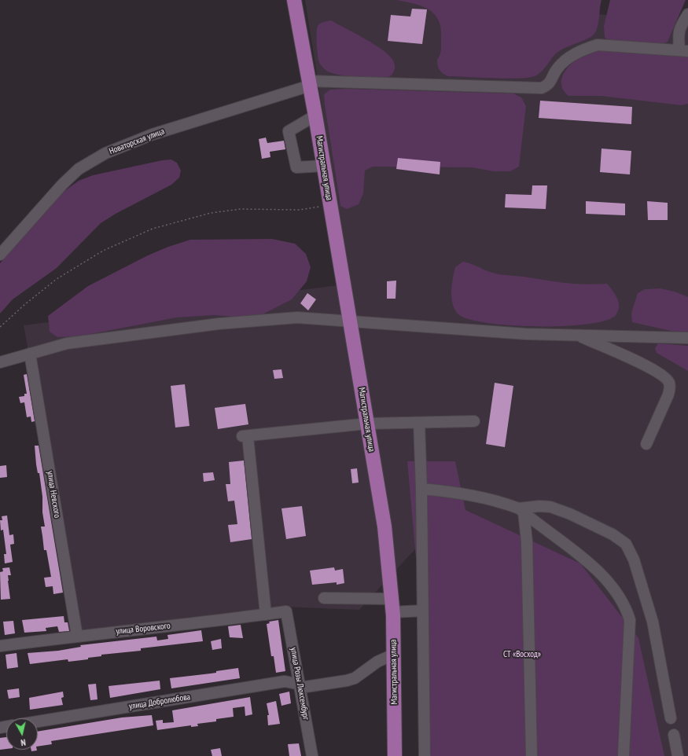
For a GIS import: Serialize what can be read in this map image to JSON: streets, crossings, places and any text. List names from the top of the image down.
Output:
{
  "streets": {
    "main road": ["Магистральная улица"],
    "street": [
      "Новаторская улица",
      "улица Невского",
      "улица Воровского",
      "улица Розы Люксембург",
      "улица Добролюбова"
    ]
  },
  "crossings": [
    ["Новаторская улица", "Магистральная улица"],
    ["Магистральная улица", "улица Добролюбова"],
    ["улица Невского", "улица Воровского"],
    ["улица Воровского", "улица Розы Люксембург"],
    ["улица Розы Люксембург", "улица Добролюбова"]
  ],
  "parks": ["СТ «Восход»"],
  "north": "bottom"
}
